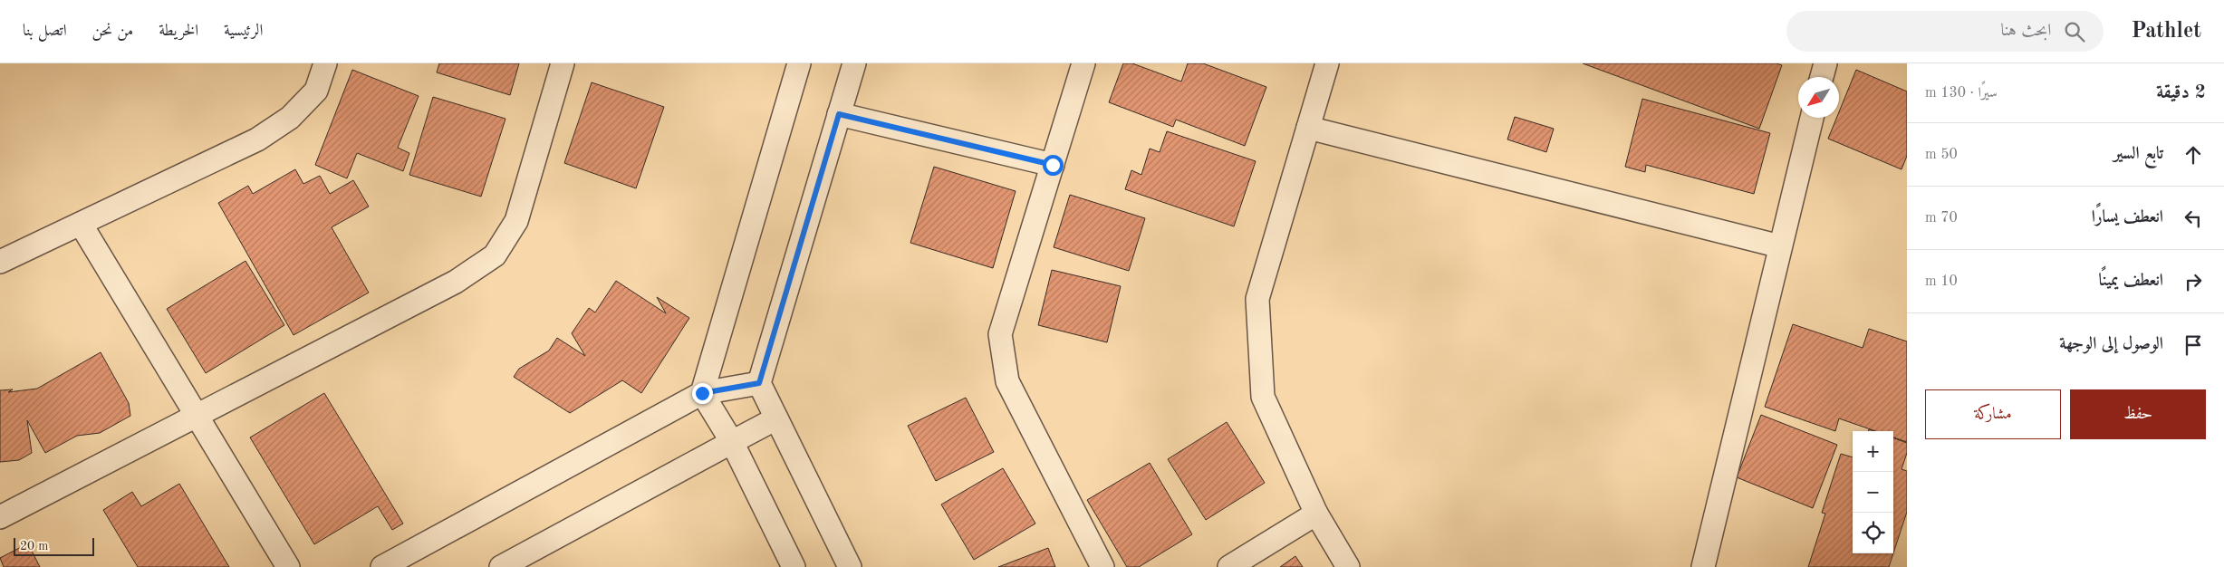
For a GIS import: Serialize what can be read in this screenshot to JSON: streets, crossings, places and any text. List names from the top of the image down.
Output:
{
  "scale_bar": "20 m",
  "north": "bottom left",
  "page": {
    "header": "Pathlet",
    "search": "ابحث هنا",
    "nav": [
      "الرئيسية",
      "الخريطة",
      "من نحن",
      "اتصل بنا"
    ],
    "heading": ["2 دقيقة", "سيرًا · 130 m"],
    "list": [
      ["تابع السير", "50 m"],
      ["انعطف يسارًا", "70 m"],
      ["انعطف يمينًا", "10 m"],
      "الوصول إلى الوجهة"
    ],
    "buttons": ["حفظ", "مشاركة"],
    "map_buttons": ["+", "−"],
    "scale": "20 m"
  }
}
